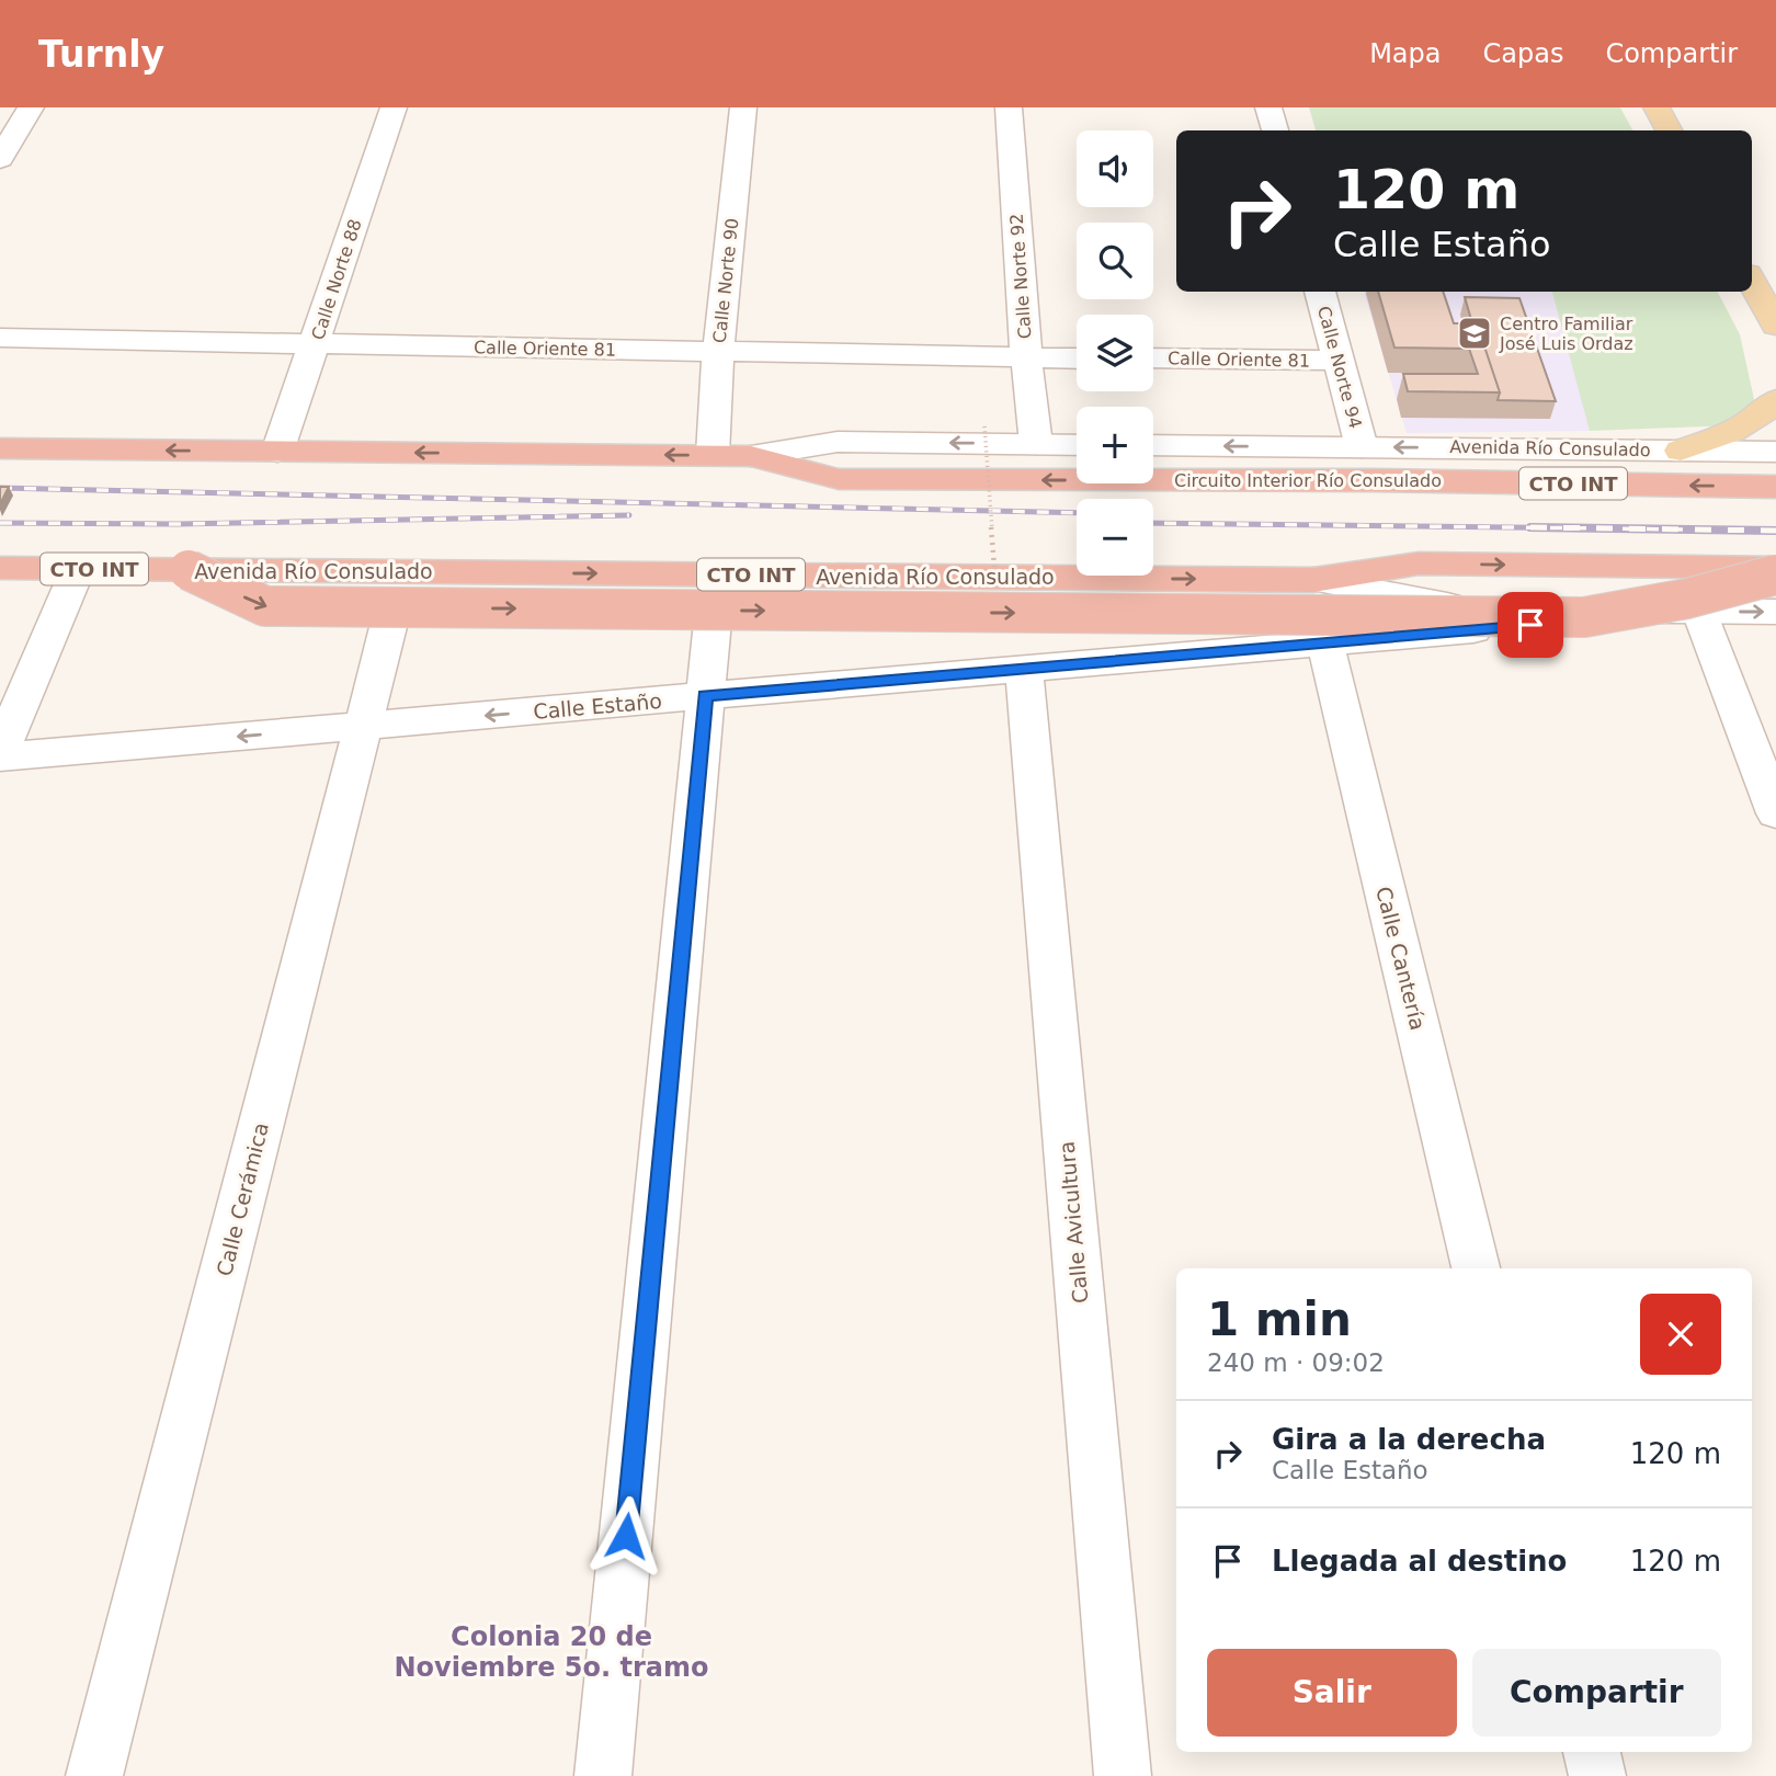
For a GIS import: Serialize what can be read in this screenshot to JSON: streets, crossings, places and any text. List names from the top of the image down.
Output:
{
  "streets": {
    "highway": ["Avenida Río Consulado", "Circuito Interior Río Consulado", "CTO INT"],
    "street": [
      "Calle Norte 92",
      "Calle Norte 88",
      "Calle Norte 90",
      "Calle Oriente 81",
      "Calle Norte 94",
      "Calle Estaño",
      "Calle Cantería",
      "Calle Cerámica",
      "Calle Avicultura"
    ]
  },
  "crossings": [
    ["Calle Norte 92", "Calle Oriente 81"],
    ["Calle Norte 92", "CTO INT"],
    ["Calle Norte 88", "Calle Oriente 81"],
    ["Calle Norte 88", "CTO INT"],
    ["Calle Norte 90", "Calle Oriente 81"],
    ["Calle Norte 90", "CTO INT"],
    ["Calle Oriente 81", "Calle Norte 94"],
    ["Calle Norte 94", "Avenida Río Consulado"],
    ["Avenida Río Consulado", "CTO INT"],
    ["Avenida Río Consulado", "Calle Estaño"],
    ["Circuito Interior Río Consulado", "CTO INT"],
    ["Calle Estaño", "Calle Cantería"],
    ["Calle Estaño", "Calle Cerámica"],
    ["Calle Estaño", "Calle Avicultura"]
  ],
  "one_way": ["Calle Estaño"],
  "districts": ["Colonia 20 de Noviembre 5o. tramo"],
  "places": {
    "school or university": ["Centro Familiar José Luis Ordaz"]
  },
  "page": {
    "header": "Turnly",
    "nav": ["Mapa", "Capas", "Compartir"],
    "map_buttons": ["+", "−"],
    "turn": ["120 m", "Calle Estaño"],
    "heading": ["1 min", "240 m · 09:02"],
    "list": [
      {
        "name": "Gira a la derecha",
        "note": "Calle Estaño",
        "value": "120 m"
      },
      {
        "name": "Llegada al destino",
        "value": "120 m"
      }
    ],
    "buttons": ["Salir", "Compartir"]
  }
}
